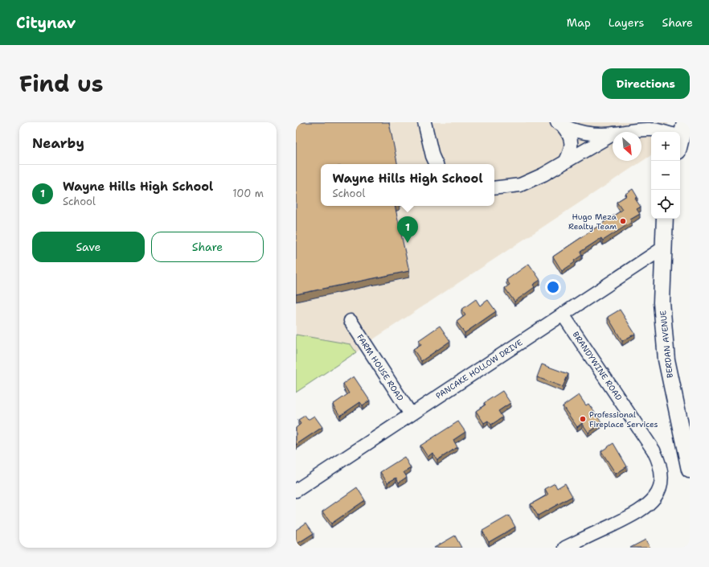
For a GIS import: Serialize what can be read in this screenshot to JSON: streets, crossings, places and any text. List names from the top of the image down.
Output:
{
  "streets": {
    "main road": ["BERDAN AVENUE"],
    "street": ["BRANDYWINE ROAD", "FARM HOUSE ROAD", "PANCAKE HOLLOW DRIVE"]
  },
  "crossings": [
    ["BERDAN AVENUE", "PANCAKE HOLLOW DRIVE"],
    ["BRANDYWINE ROAD", "PANCAKE HOLLOW DRIVE"],
    ["FARM HOUSE ROAD", "PANCAKE HOLLOW DRIVE"]
  ],
  "places": ["Hugo Meza Realty Team", "Professional Fireplace Services"],
  "north": "bottom right",
  "page": {
    "header": "Citynav",
    "nav": ["Map", "Layers", "Share"],
    "title": "Find us",
    "buttons": [
      "Directions",
      ["Save", "Share"]
    ],
    "heading": "Nearby",
    "map_buttons": ["+", "−"],
    "list": [
      {
        "mark": "1",
        "name": "Wayne Hills High School",
        "note": "School",
        "value": "100 m"
      }
    ],
    "popup": ["Wayne Hills High School", "School"],
    "pins": "1"
  }
}
